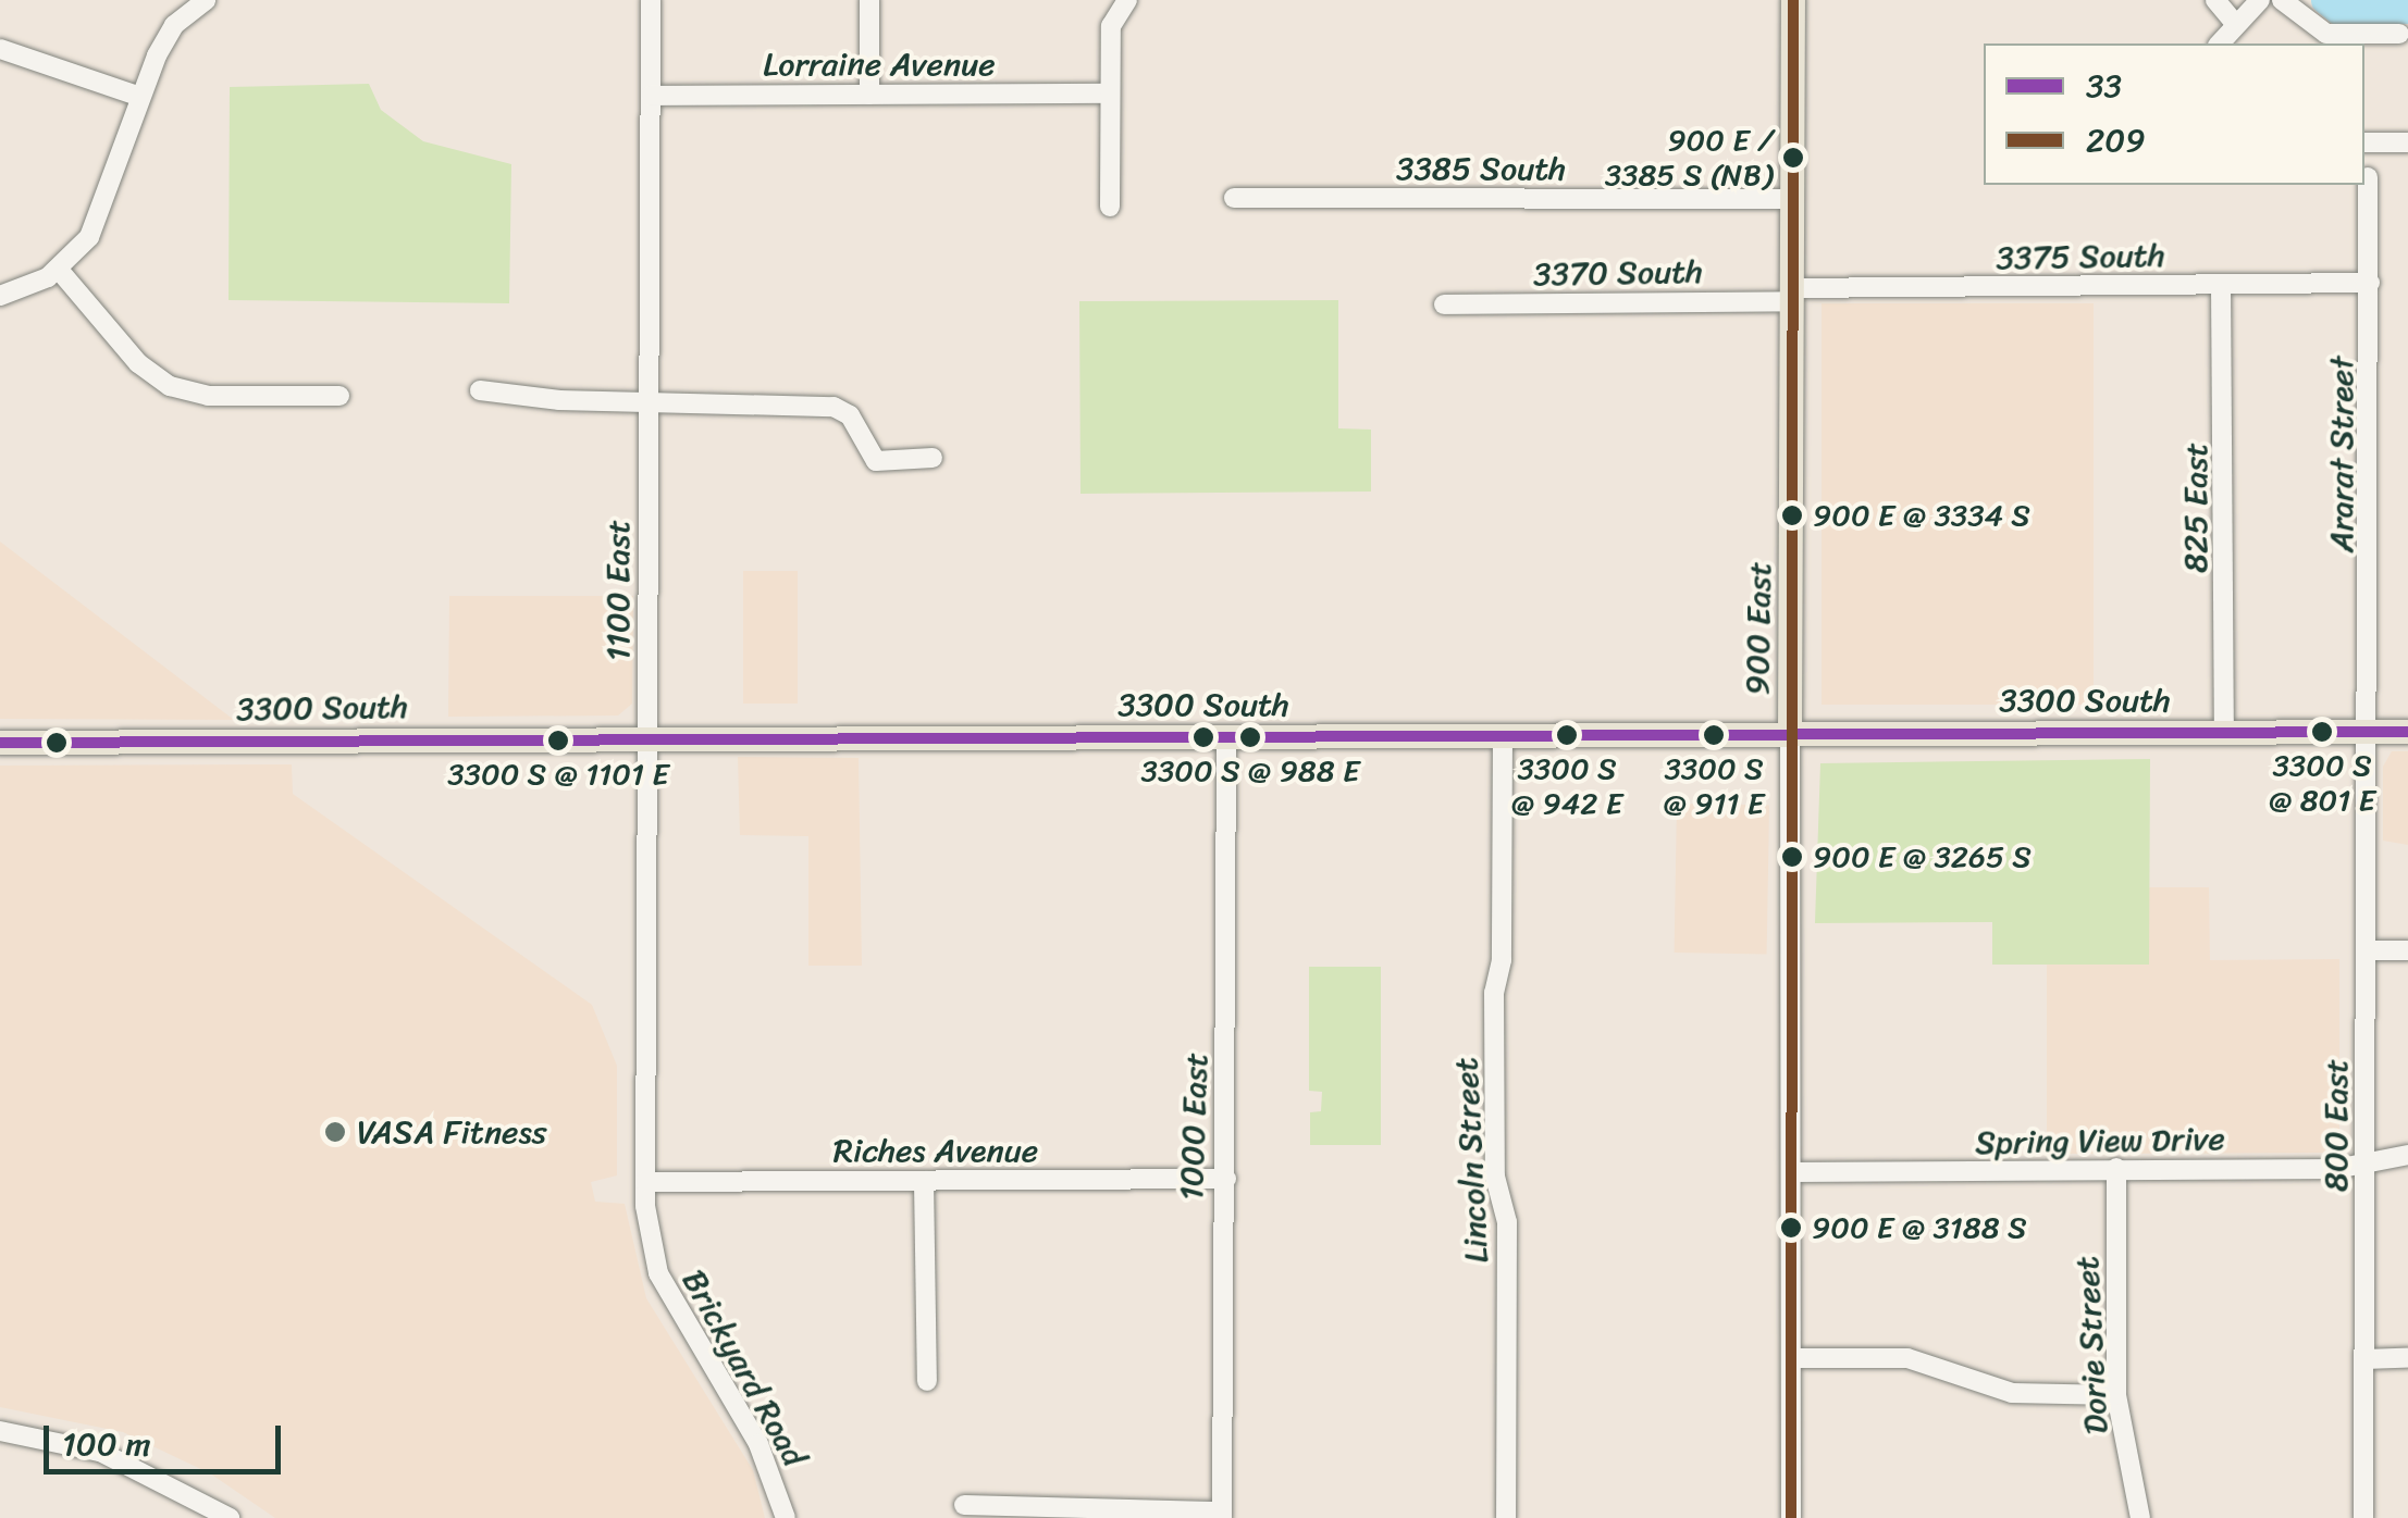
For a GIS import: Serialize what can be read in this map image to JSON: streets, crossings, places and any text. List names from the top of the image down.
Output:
{
  "streets": {
    "main road": ["900 East", "3300 South"],
    "street": [
      "Lorraine Avenue",
      "3385 South",
      "3375 South",
      "3370 South",
      "Ararat Street",
      "825 East",
      "1100 East",
      "800 East",
      "1000 East",
      "Spring View Drive",
      "Riches Avenue",
      "Lincoln Street",
      "Dorie Street",
      "Brickyard Road"
    ]
  },
  "crossings": [
    ["Lorraine Avenue", "1100 East"],
    ["3385 South", "900 East"],
    ["3375 South", "3370 South"],
    ["3375 South", "Ararat Street"],
    ["3375 South", "825 East"],
    ["3375 South", "900 East"],
    ["3370 South", "900 East"],
    ["Ararat Street", "3300 South"],
    ["Ararat Street", "800 East"],
    ["825 East", "3300 South"],
    ["1100 East", "3300 South"],
    ["1100 East", "Riches Avenue"],
    ["1100 East", "Brickyard Road"],
    ["900 East", "3300 South"],
    ["900 East", "Spring View Drive"],
    ["3300 South", "800 East"],
    ["3300 South", "1000 East"],
    ["3300 South", "Lincoln Street"],
    ["800 East", "Spring View Drive"],
    ["1000 East", "Riches Avenue"],
    ["Spring View Drive", "Dorie Street"],
    ["Riches Avenue", "Brickyard Road"]
  ],
  "places": [
    "900 E / 3385 S (NB)",
    "900 E @ 3334 S",
    "3300 S @ 801 E",
    "3300 S @ 942 E",
    "3300 S @ 911 E",
    "3300 S @ 988 E",
    "3300 S @ 1101 E",
    "900 E @ 3265 S",
    "VASA Fitness",
    "900 E @ 3188 S"
  ],
  "lines": ["transit line 209", "transit line 33"],
  "legend": ["33", "209"],
  "scale_bar": "100 m"
}
